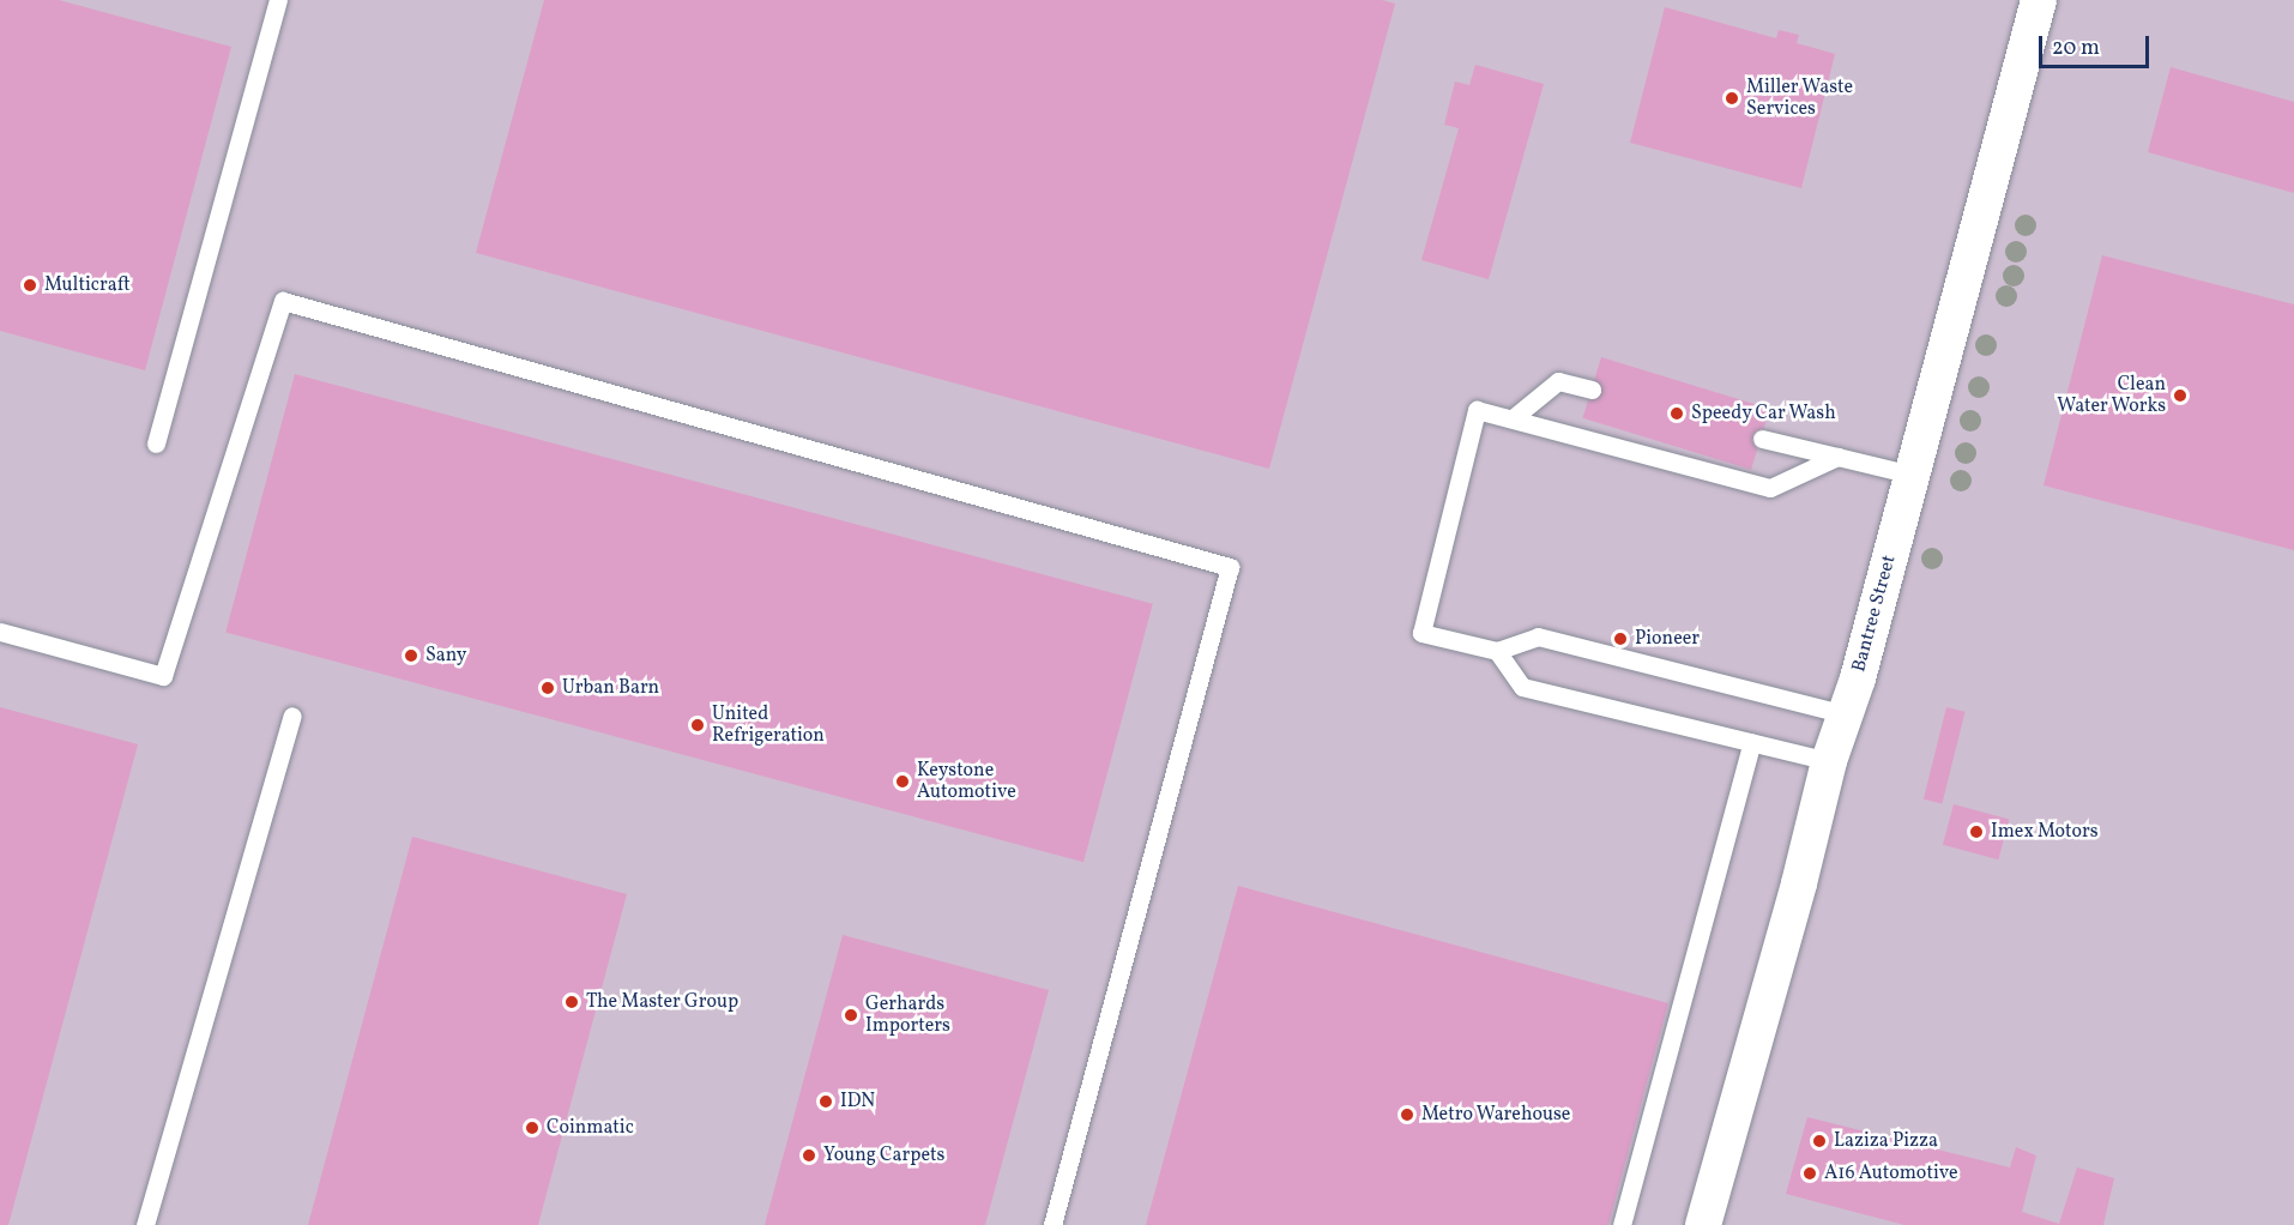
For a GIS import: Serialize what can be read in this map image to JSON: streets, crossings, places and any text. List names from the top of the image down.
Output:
{
  "streets": {
    "street": ["Bantree Street"]
  },
  "places": [
    "Miller Waste Services",
    "Multicraft",
    "Clean Water Works",
    "Speedy Car Wash",
    "Pioneer",
    "Sany",
    "Urban Barn",
    "United Refrigeration",
    "Keystone Automotive",
    "Imex Motors",
    "The Master Group",
    "Gerhards Importers",
    "IDN",
    "Metro Warehouse",
    "Coinmatic",
    "Laziza Pizza",
    "Young Carpets",
    "A16 Automotive"
  ],
  "scale_bar": "20 m"
}
